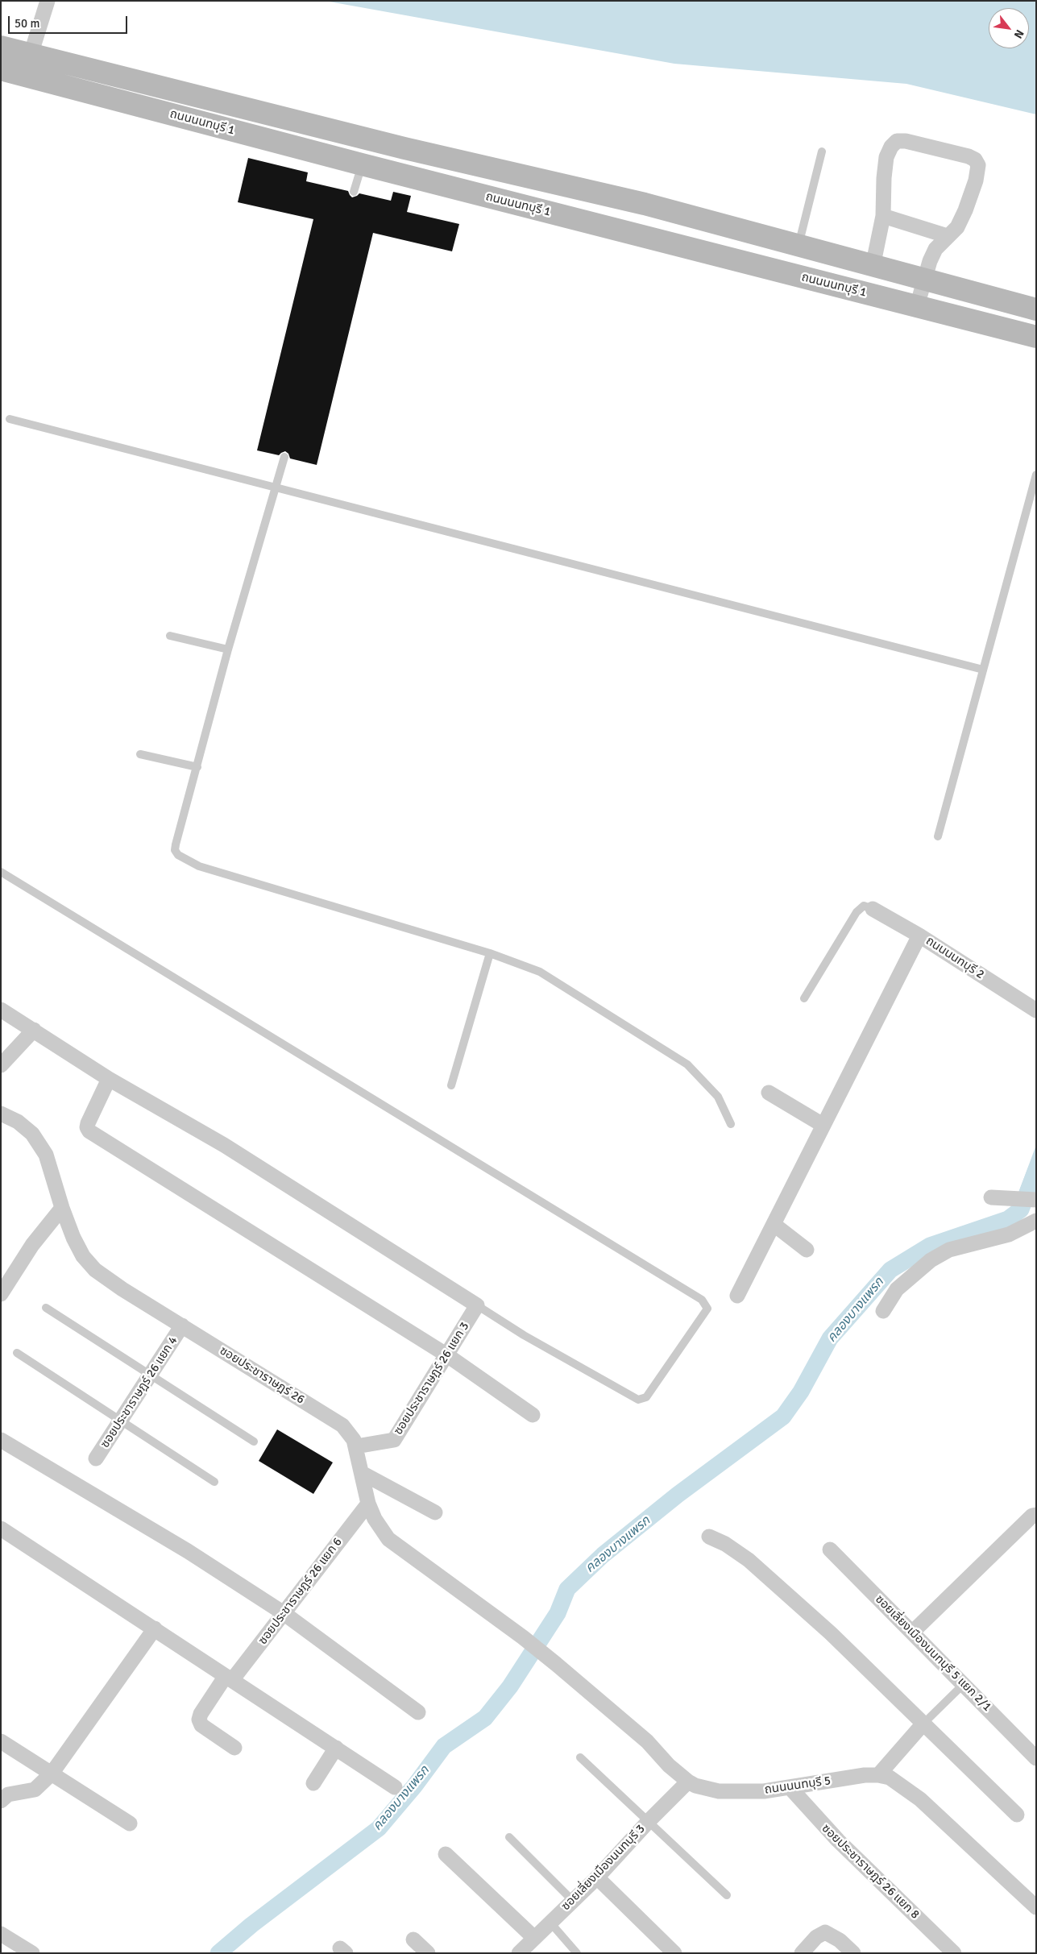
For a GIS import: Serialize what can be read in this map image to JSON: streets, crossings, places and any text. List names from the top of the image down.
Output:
{
  "streets": {
    "main road": ["ถนนนนทบุรี 1"],
    "street": [
      "ถนนนนทบุรี 2",
      "ซอยประชาราษฎร์ 26",
      "ซอยประชาราษฎร์ 26 แยก 3",
      "ซอยประชาราษฎร์ 26 แยก 4",
      "ซอยประชาราษฎร์ 26 แยก 6",
      "ซอยเลี่ยงเมืองนนทบุรี 5 แยก 2/1",
      "ถนนนนทบุรี 5",
      "ซอยเลี่ยงเมืองนนทบุรี 3",
      "ซอยประชาราษฎร์ 26 แยก 8"
    ]
  },
  "crossings": [
    ["ซอยประชาราษฎร์ 26", "ซอยประชาราษฎร์ 26 แยก 3"],
    ["ซอยประชาราษฎร์ 26", "ซอยประชาราษฎร์ 26 แยก 4"],
    ["ซอยประชาราษฎร์ 26", "ซอยประชาราษฎร์ 26 แยก 6"],
    ["ซอยประชาราษฎร์ 26", "ถนนนนทบุรี 5"],
    ["ถนนนนทบุรี 5", "ซอยเลี่ยงเมืองนนทบุรี 3"],
    ["ถนนนนทบุรี 5", "ซอยประชาราษฎร์ 26 แยก 8"]
  ],
  "water": ["คลองบางแพรก"],
  "scale_bar": "50 m",
  "north": "bottom right"
}
